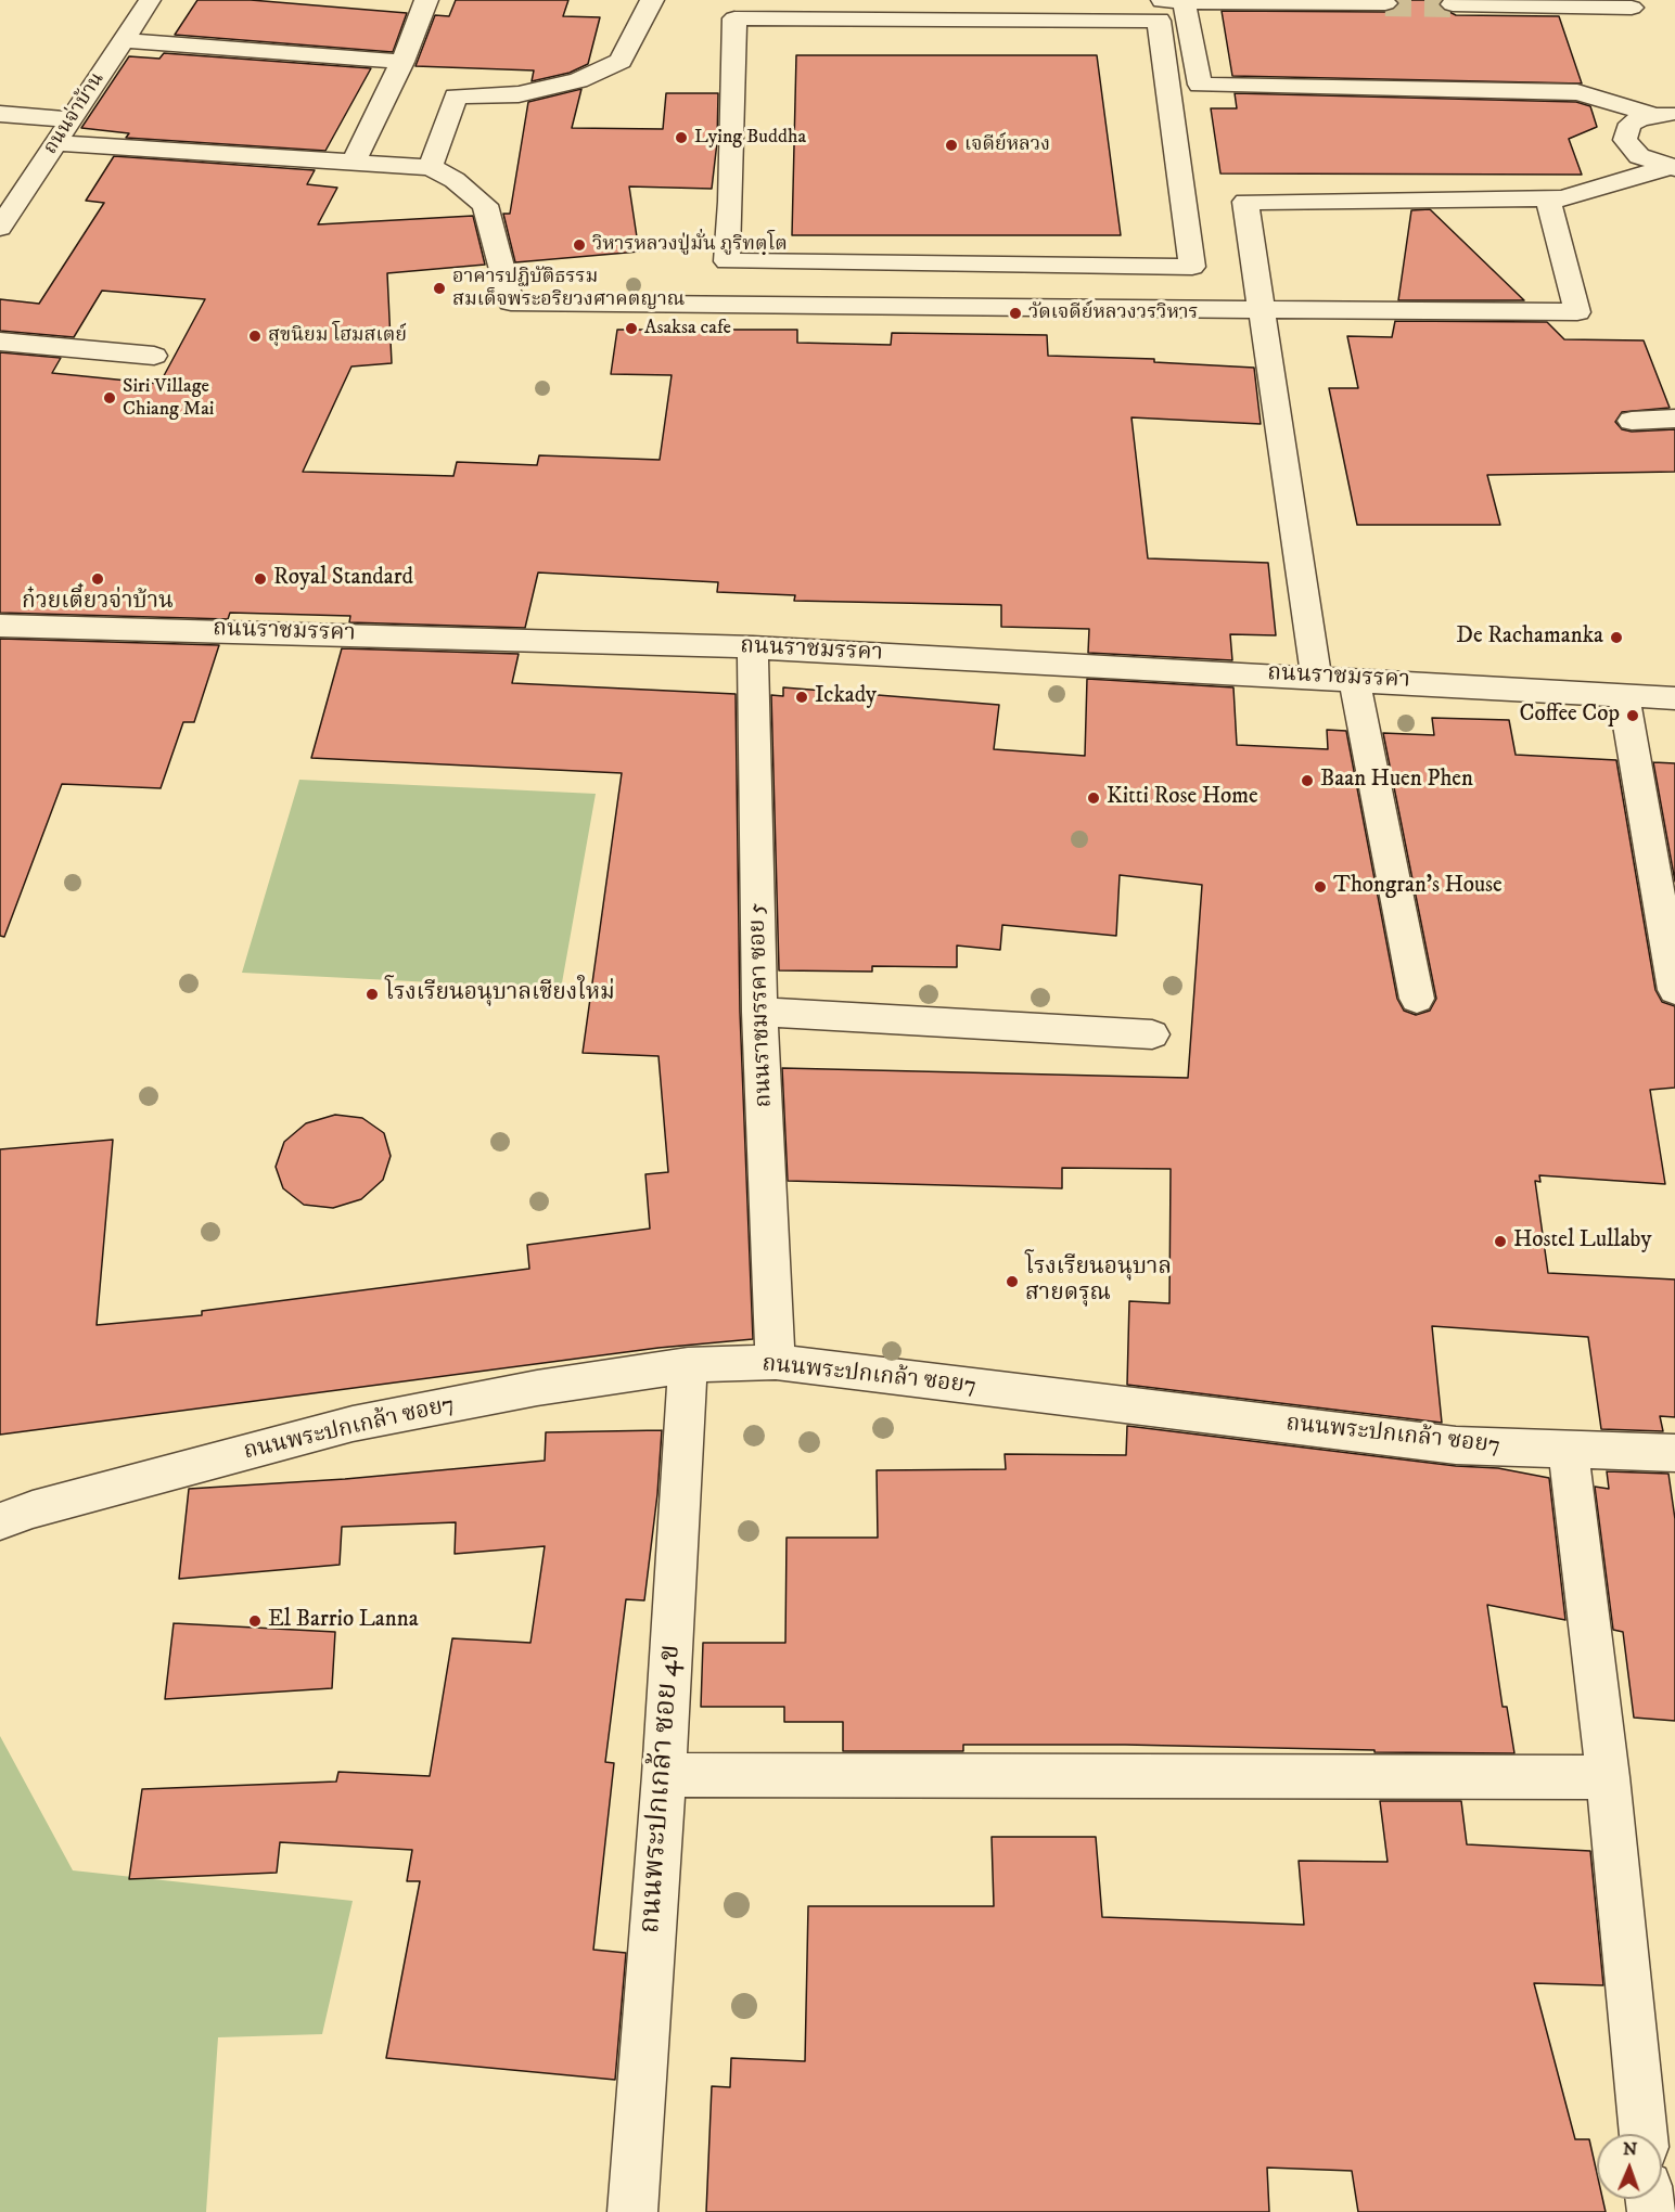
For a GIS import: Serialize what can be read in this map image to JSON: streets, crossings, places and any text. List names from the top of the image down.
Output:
{
  "streets": {
    "street": [
      "ถนนจ่าบ้าน",
      "ถนนราชมรรคา",
      "ถนนราชมรรคา ซอย 5",
      "ถนนพระปกเกล้า ซอย7",
      "ถนนพระปกเกล้า ซอย 4ข"
    ]
  },
  "crossings": [
    ["ถนนราชมรรคา", "ถนนราชมรรคา ซอย 5"],
    ["ถนนราชมรรคา ซอย 5", "ถนนพระปกเกล้า ซอย7"],
    ["ถนนพระปกเกล้า ซอย7", "ถนนพระปกเกล้า ซอย 4ข"]
  ],
  "places": [
    "Lying Buddha",
    "เจดีย์หลวง",
    "วิหารหลวงปู่มั่น ภูริทตฺโต",
    "อาคารปฏิบัติธรรม สมเด็จพระอริยวงศาคตญาณ",
    "วัดเจดีย์หลวงวรวิหาร",
    "Asaksa cafe",
    "สุขนิยม โฮมสเตย์",
    "Siri Village Chiang Mai",
    "ก๋วยเตี๋ยวจ่าบ้าน",
    "Royal Standard",
    "De Rachamanka",
    "Ickady",
    "Coffee Cop",
    "Baan Huen Phen",
    "Kitti Rose Home",
    "Thongran's House",
    "โรงเรียนอนุบาลเชียงใหม่",
    "Hostel Lullaby",
    "โรงเรียนอนุบาล สายดรุณ",
    "El Barrio Lanna"
  ],
  "north": "top"
}
